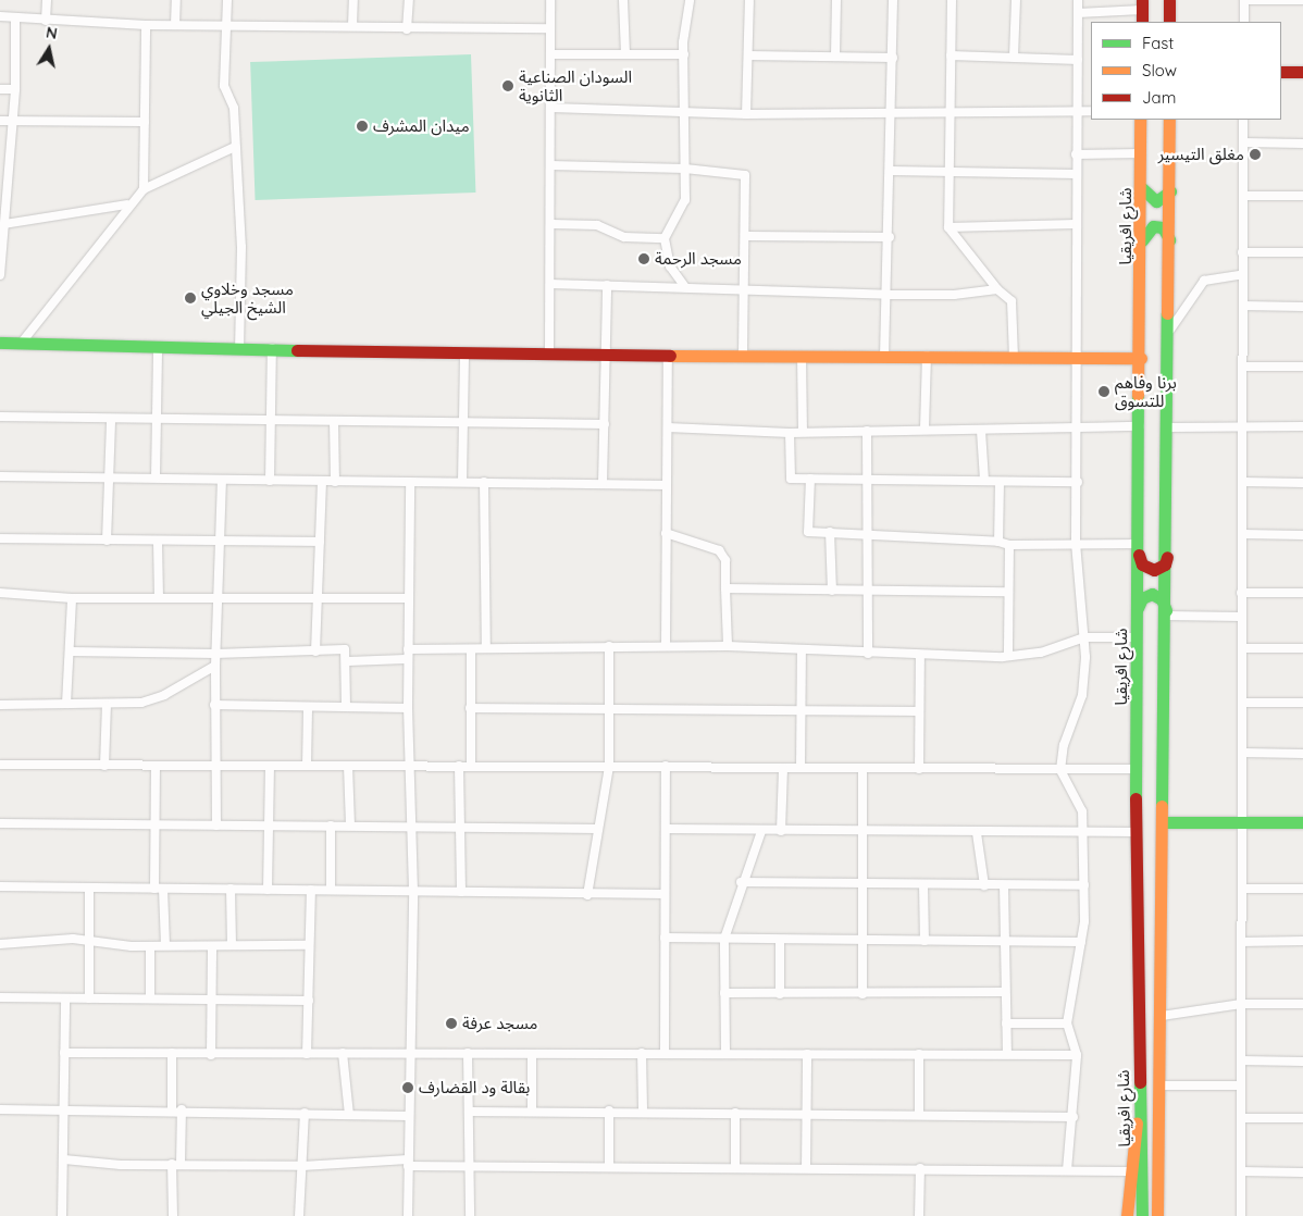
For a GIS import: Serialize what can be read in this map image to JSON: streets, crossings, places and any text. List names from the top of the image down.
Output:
{
  "streets": {
    "street": ["شارع افريقيا"]
  },
  "places": [
    "السودان الصناعية الثانوية",
    "ميدان المشرف",
    "مغلق التيسير",
    "مسجد الرحمة",
    "مسجد وخلاوي الشيخ الجيلي",
    "برنا وفاهم للتسوق",
    "مسجد عرفة",
    "بقالة ود القضارف"
  ],
  "legend": ["Fast", "Slow", "Jam"],
  "north": "top"
}
